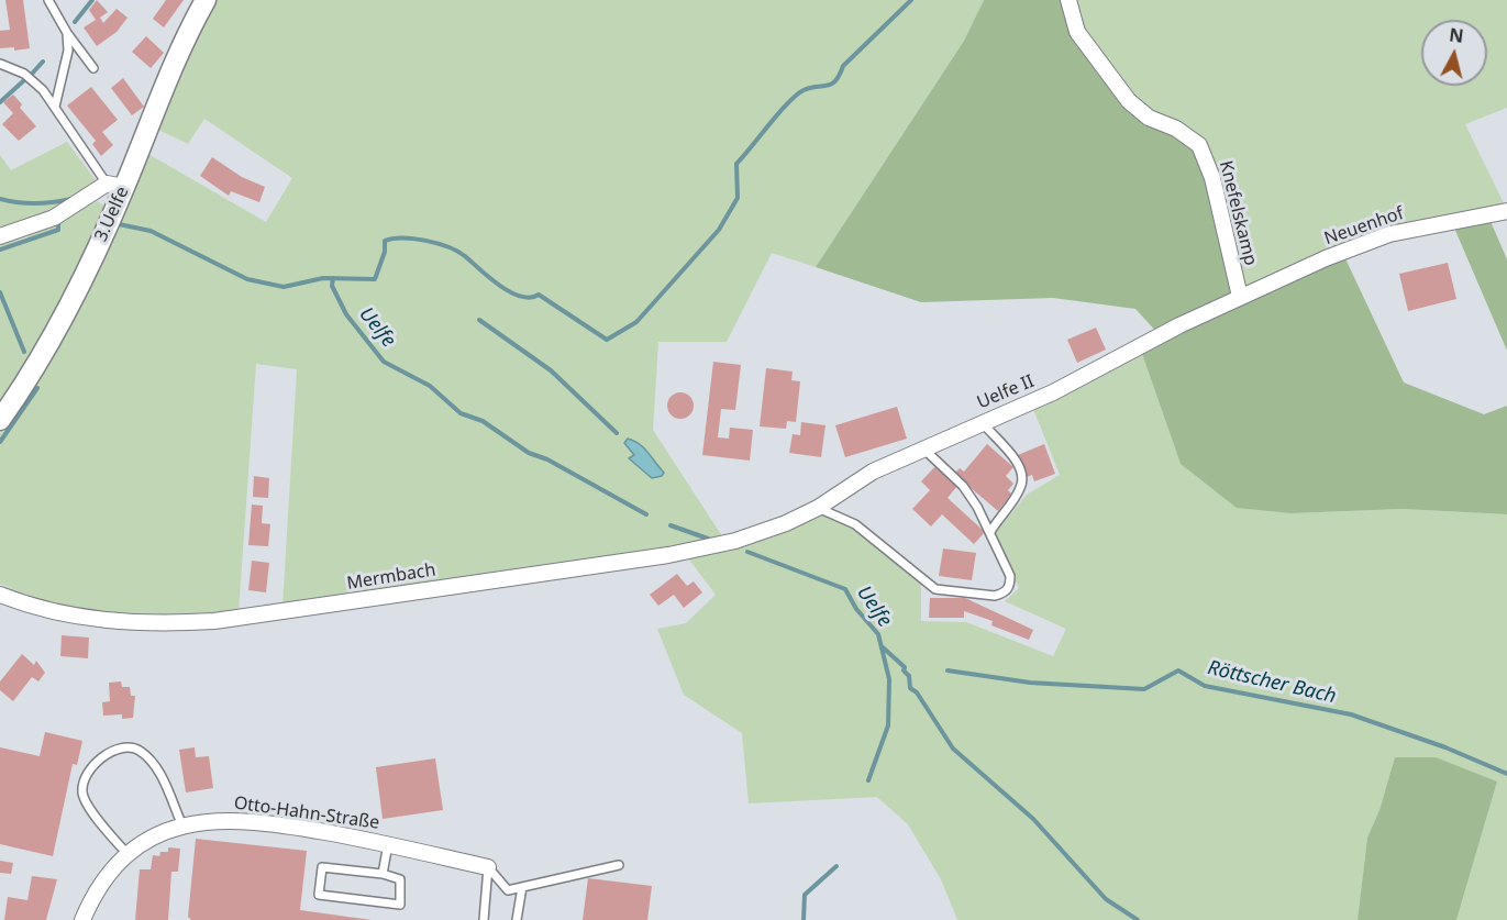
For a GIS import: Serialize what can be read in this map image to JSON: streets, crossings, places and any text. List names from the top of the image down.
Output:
{
  "streets": {
    "street": [
      "Knefelskamp",
      "3.Uelfe",
      "Neuenhof",
      "Uelfe II",
      "Mermbach",
      "Otto-Hahn-Straße"
    ]
  },
  "crossings": [
    ["Knefelskamp", "Neuenhof"],
    ["Knefelskamp", "Uelfe II"],
    ["Neuenhof", "Uelfe II"],
    ["Uelfe II", "Mermbach"]
  ],
  "water": ["Uelfe", "Röttscher Bach"],
  "north": "top"
}
